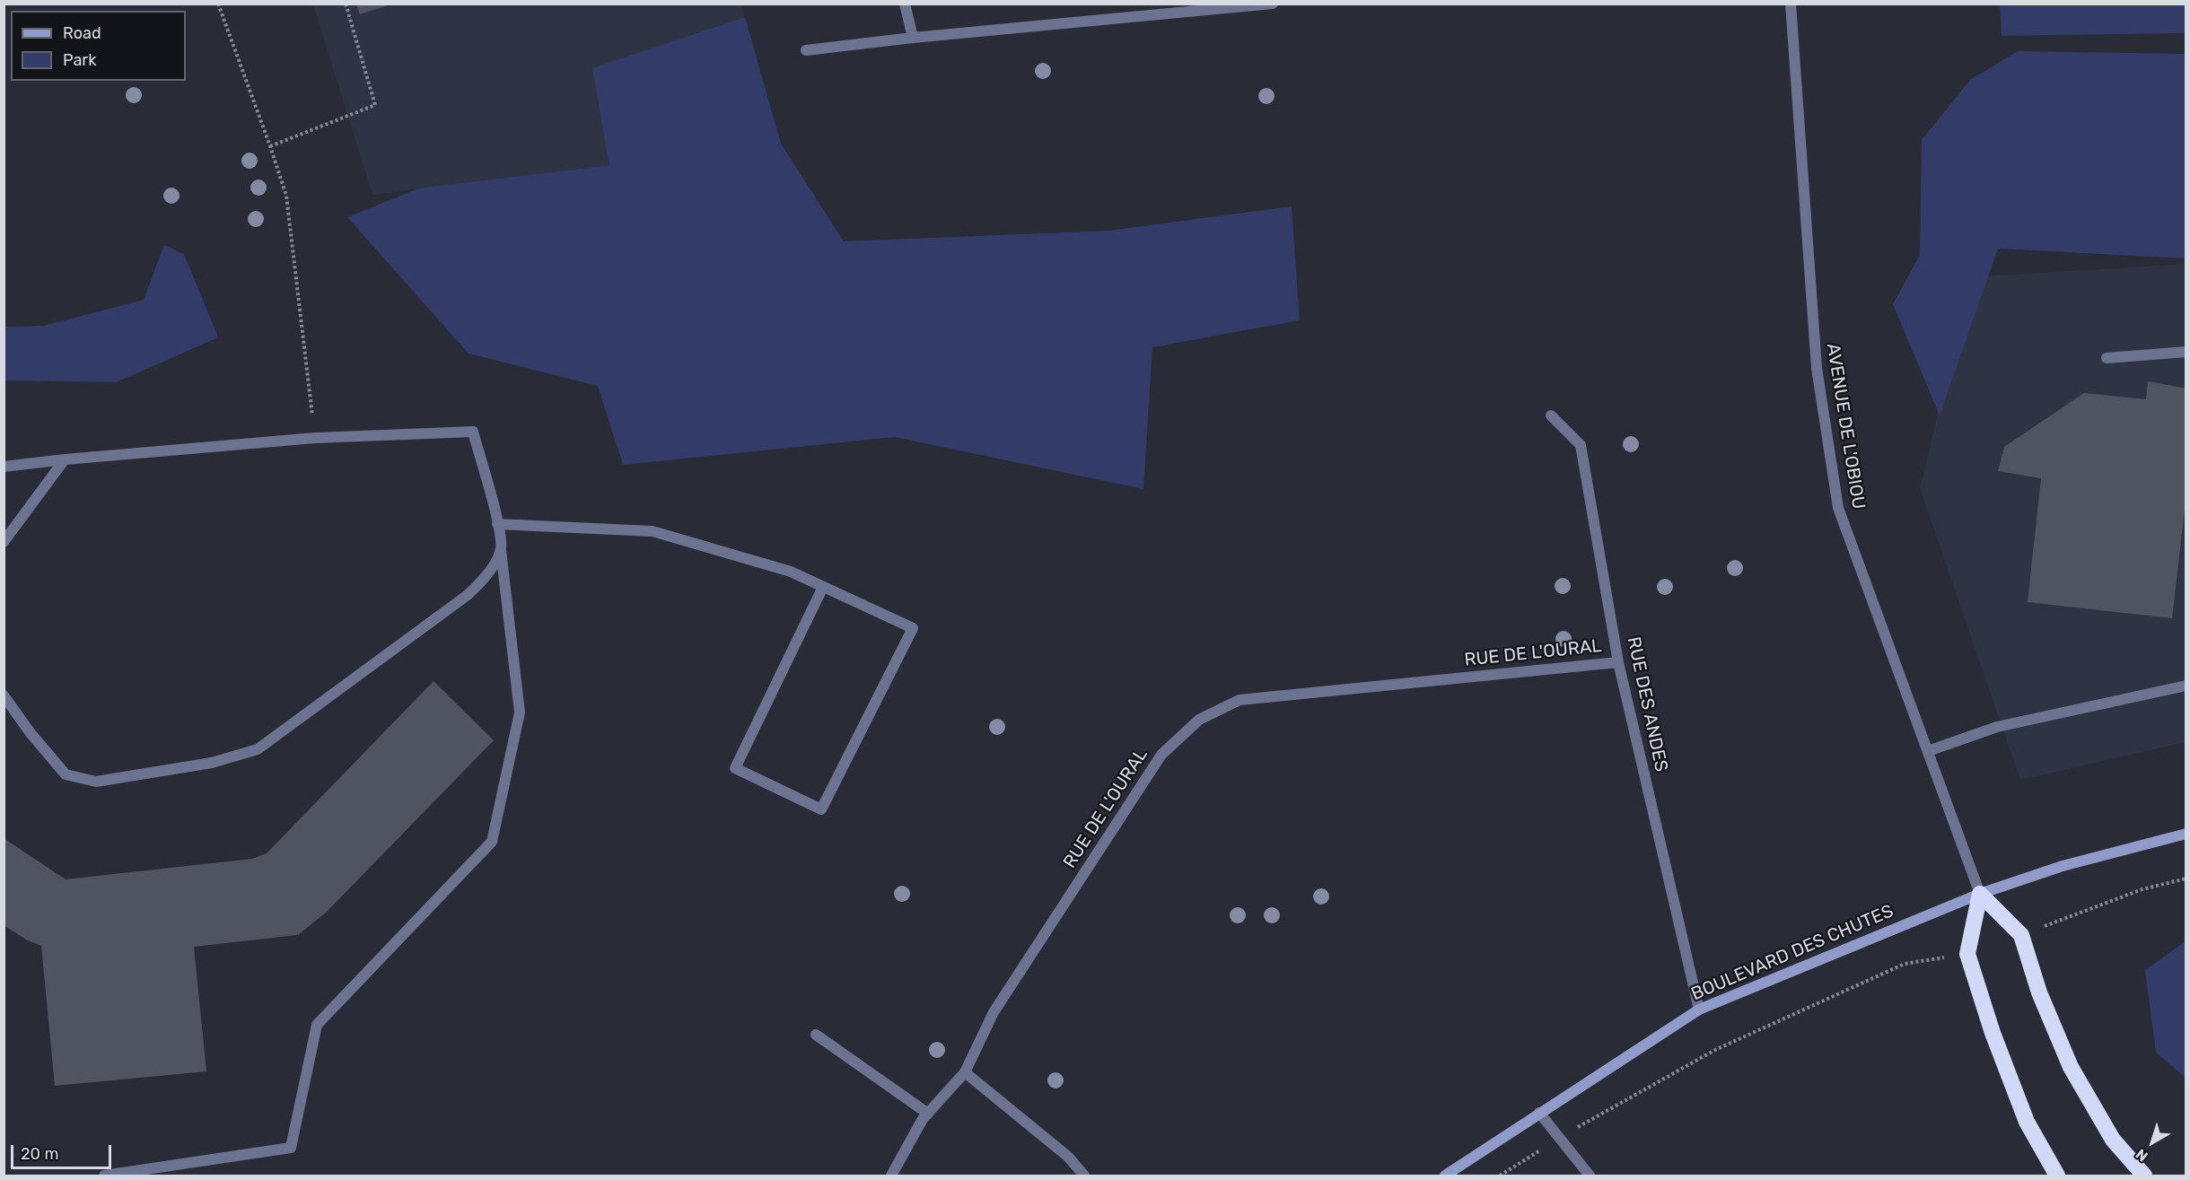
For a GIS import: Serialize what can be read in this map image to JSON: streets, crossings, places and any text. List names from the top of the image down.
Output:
{
  "streets": {
    "street": [
      "AVENUE DE L'OBIOU",
      "RUE DE L'OURAL",
      "RUE DES ANDES",
      "BOULEVARD DES CHUTES"
    ]
  },
  "crossings": [
    ["AVENUE DE L'OBIOU", "BOULEVARD DES CHUTES"],
    ["RUE DE L'OURAL", "RUE DES ANDES"],
    ["RUE DES ANDES", "BOULEVARD DES CHUTES"]
  ],
  "legend": ["Road", "Park"],
  "scale_bar": "20 m",
  "north": "bottom left"
}
